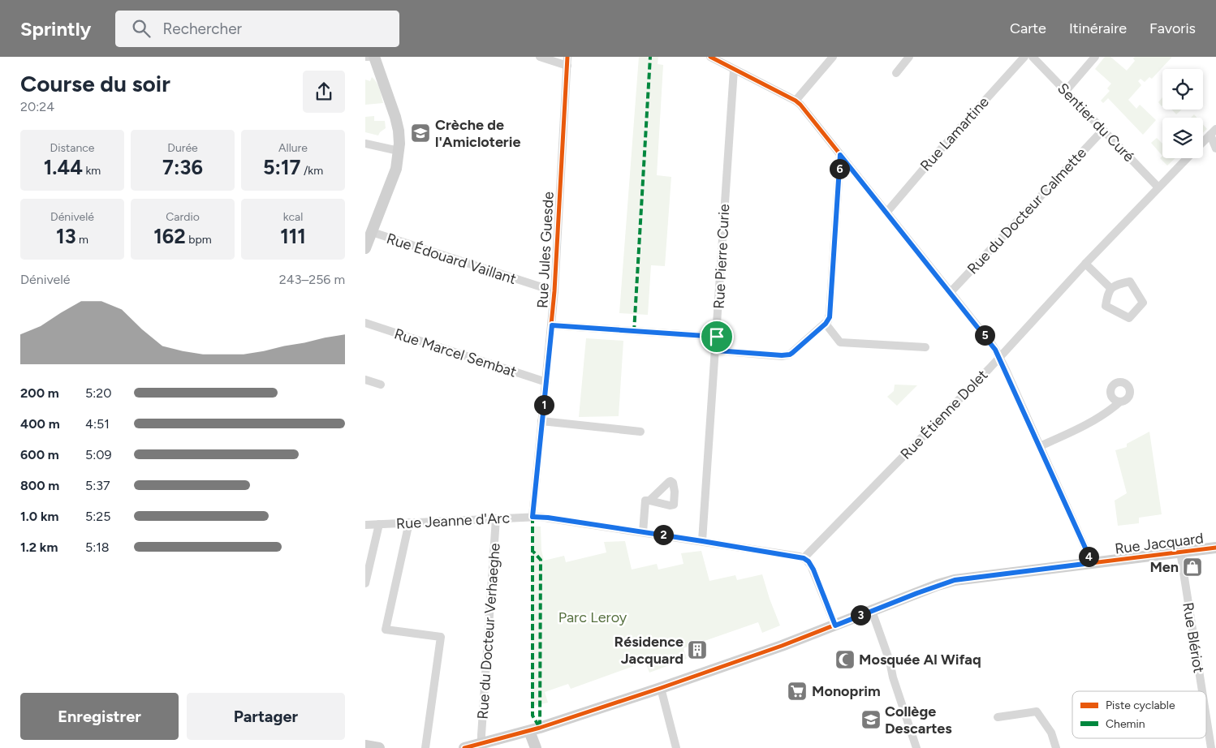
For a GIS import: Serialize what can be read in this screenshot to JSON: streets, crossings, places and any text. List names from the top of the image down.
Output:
{
  "streets": {
    "street": [
      "Sentier du Curé",
      "Rue Lamartine",
      "Rue du Docteur Calmette",
      "Rue Jules Guesde",
      "Rue Pierre Curie",
      "Rue Édouard Vaillant",
      "Rue Marcel Sembat",
      "Rue Étienne Dolet",
      "Rue Jeanne d'Arc",
      "Rue Jacquard",
      "Rue du Docteur Verhaeghe",
      "Rue Blériot"
    ]
  },
  "crossings": [
    ["Sentier du Curé", "Rue du Docteur Calmette"],
    ["Sentier du Curé", "Rue Étienne Dolet"],
    ["Rue Jules Guesde", "Rue Édouard Vaillant"],
    ["Rue Jules Guesde", "Rue Marcel Sembat"],
    ["Rue Jules Guesde", "Rue Jeanne d'Arc"],
    ["Rue Pierre Curie", "Rue Jeanne d'Arc"],
    ["Rue Étienne Dolet", "Rue Jeanne d'Arc"],
    ["Rue Jeanne d'Arc", "Rue du Docteur Verhaeghe"],
    ["Rue Jacquard", "Rue du Docteur Verhaeghe"],
    ["Rue Jacquard", "Rue Blériot"]
  ],
  "parks": ["Parc Leroy"],
  "places": {
    "school or university": ["Crèche de l'Amicloterie", "Collège Descartes"],
    "shop": ["Men"],
    "building": ["Résidence Jacquard"],
    "mosque": ["Mosquée Al Wifaq"],
    "supermarket": ["Monoprim"]
  },
  "legend": ["Piste cyclable", "Chemin"],
  "page": {
    "header": "Sprintly",
    "search": "Rechercher",
    "nav": ["Carte", "Itinéraire", "Favoris"],
    "heading": ["Course du soir", "20:24"],
    "stats": [
      ["Distance", "1.44 km"],
      ["Durée", "7:36"],
      ["Allure", "5:17 /km"],
      ["Dénivelé", "13 m"],
      ["Cardio", "162 bpm"],
      ["kcal", "111"]
    ],
    "pins": [
      "6",
      "5",
      "1",
      "2",
      "4",
      "3"
    ],
    "chart": ["Dénivelé", "243–256 m"],
    "list": [
      {
        "name": "200 m",
        "note": "5:20"
      },
      {
        "name": "400 m",
        "note": "4:51"
      },
      {
        "name": "600 m",
        "note": "5:09"
      },
      {
        "name": "800 m",
        "note": "5:37"
      },
      {
        "name": "1.0 km",
        "note": "5:25"
      },
      {
        "name": "1.2 km",
        "note": "5:18"
      }
    ],
    "buttons": ["Enregistrer", "Partager"]
  }
}
